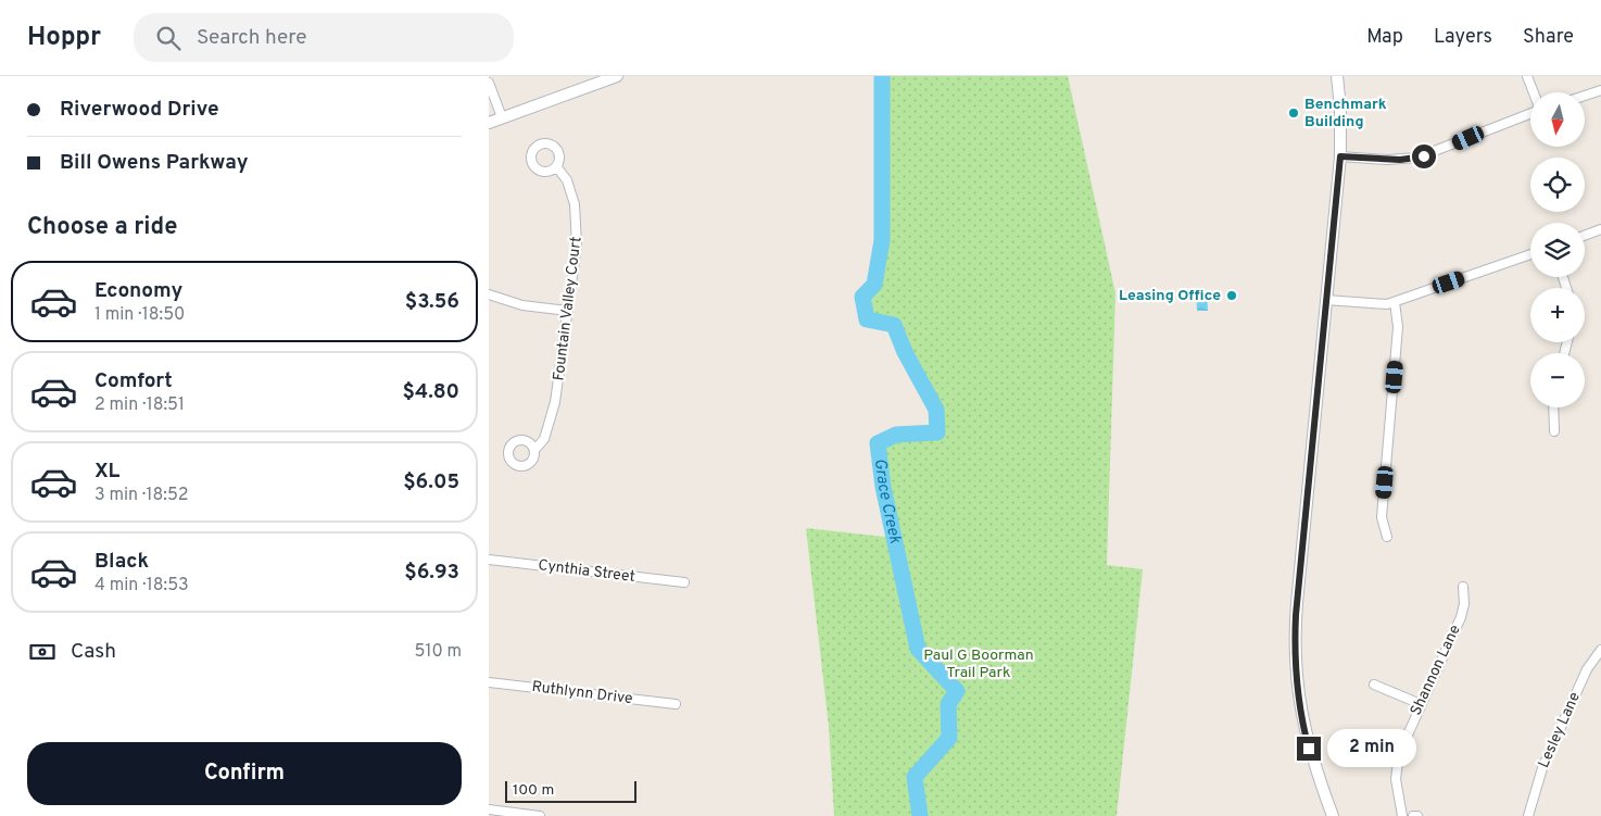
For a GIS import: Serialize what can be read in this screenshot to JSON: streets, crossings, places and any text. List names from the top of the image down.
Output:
{
  "streets": {
    "street": [
      "Fountain Valley Court",
      "Cynthia Street",
      "Shannon Lane",
      "Ruthlynn Drive",
      "Lesley Lane"
    ]
  },
  "water": ["Grace Creek"],
  "parks": ["Paul G Boorman Trail Park"],
  "places": ["Benchmark Building", "Leasing Office"],
  "scale_bar": "100 m",
  "north": "bottom",
  "page": {
    "header": "Hoppr",
    "search": "Search here",
    "nav": ["Map", "Layers", "Share"],
    "banner": ["Riverwood Drive", "Bill Owens Parkway"],
    "map_buttons": ["+", "−"],
    "heading": "Choose a ride",
    "list": [
      {
        "name": "Economy",
        "note": "1 min · 18:50",
        "value": "$3.56"
      },
      {
        "name": "Comfort",
        "note": "2 min · 18:51",
        "value": "$4.80"
      },
      {
        "name": "XL",
        "note": "3 min · 18:52",
        "value": "$6.05"
      },
      {
        "name": "Black",
        "note": "4 min · 18:53",
        "value": "$6.93"
      }
    ],
    "pay": ["Cash", "510 m"],
    "bubble": "2 min",
    "buttons": "Confirm",
    "scale": "100 m"
  }
}
